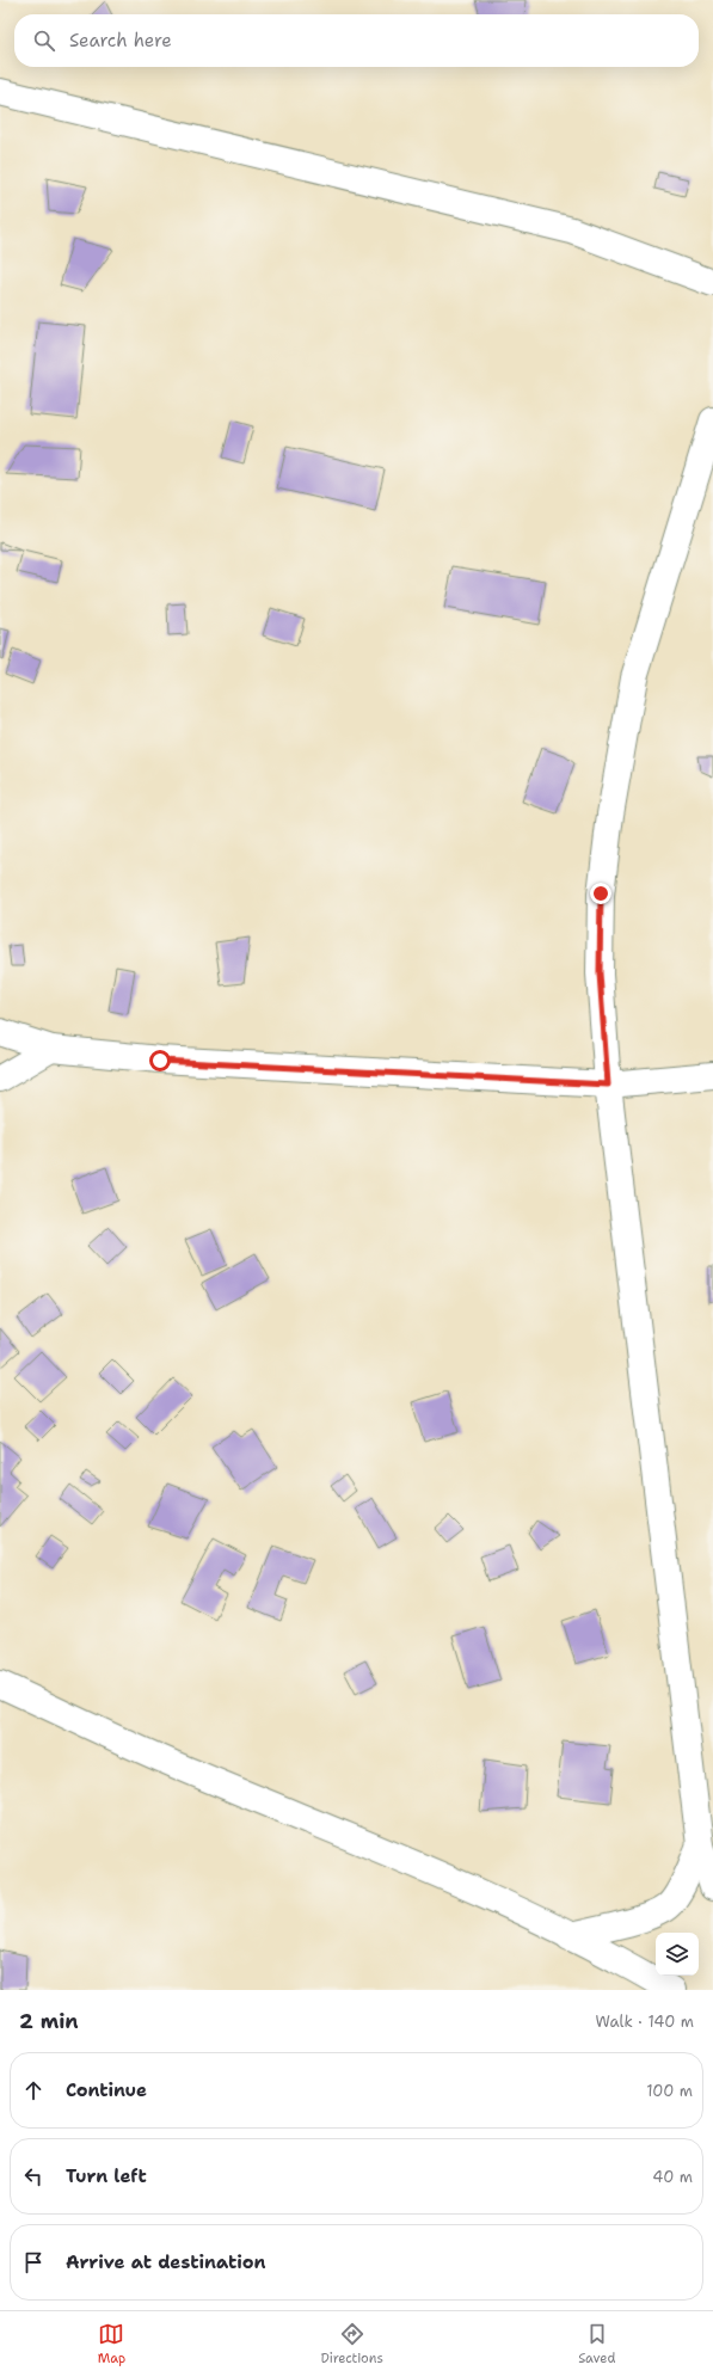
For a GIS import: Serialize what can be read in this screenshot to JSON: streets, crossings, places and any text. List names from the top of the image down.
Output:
{
  "page": {
    "search": "Search here",
    "heading": ["2 min", "Walk · 140 m"],
    "list": [
      ["Continue", "100 m"],
      ["Turn left", "40 m"],
      "Arrive at destination"
    ],
    "nav": ["Map", "Directions", "Saved"]
  }
}
